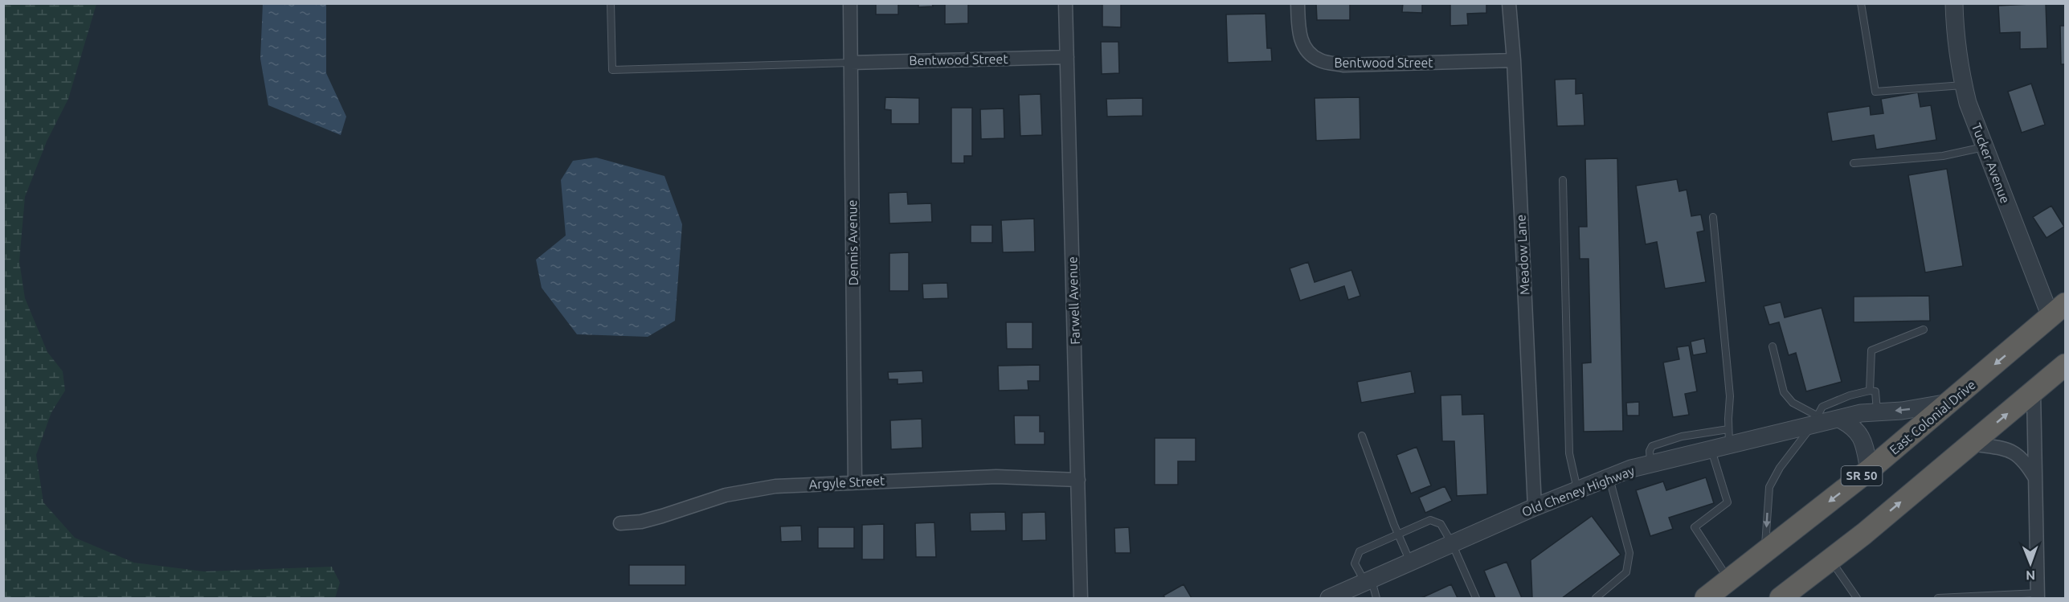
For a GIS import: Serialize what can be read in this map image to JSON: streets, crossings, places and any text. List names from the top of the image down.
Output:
{
  "streets": {
    "highway": ["East Colonial Drive", "SR 50"],
    "street": [
      "Bentwood Street",
      "Tucker Avenue",
      "Dennis Avenue",
      "Meadow Lane",
      "Farwell Avenue",
      "Argyle Street",
      "Old Cheney Highway"
    ]
  },
  "crossings": [
    ["Bentwood Street", "Dennis Avenue"],
    ["Bentwood Street", "Meadow Lane"],
    ["Bentwood Street", "Farwell Avenue"],
    ["Tucker Avenue", "East Colonial Drive"],
    ["Dennis Avenue", "Argyle Street"],
    ["Meadow Lane", "Old Cheney Highway"],
    ["Farwell Avenue", "Argyle Street"],
    ["East Colonial Drive", "Old Cheney Highway"]
  ],
  "north": "bottom"
}
